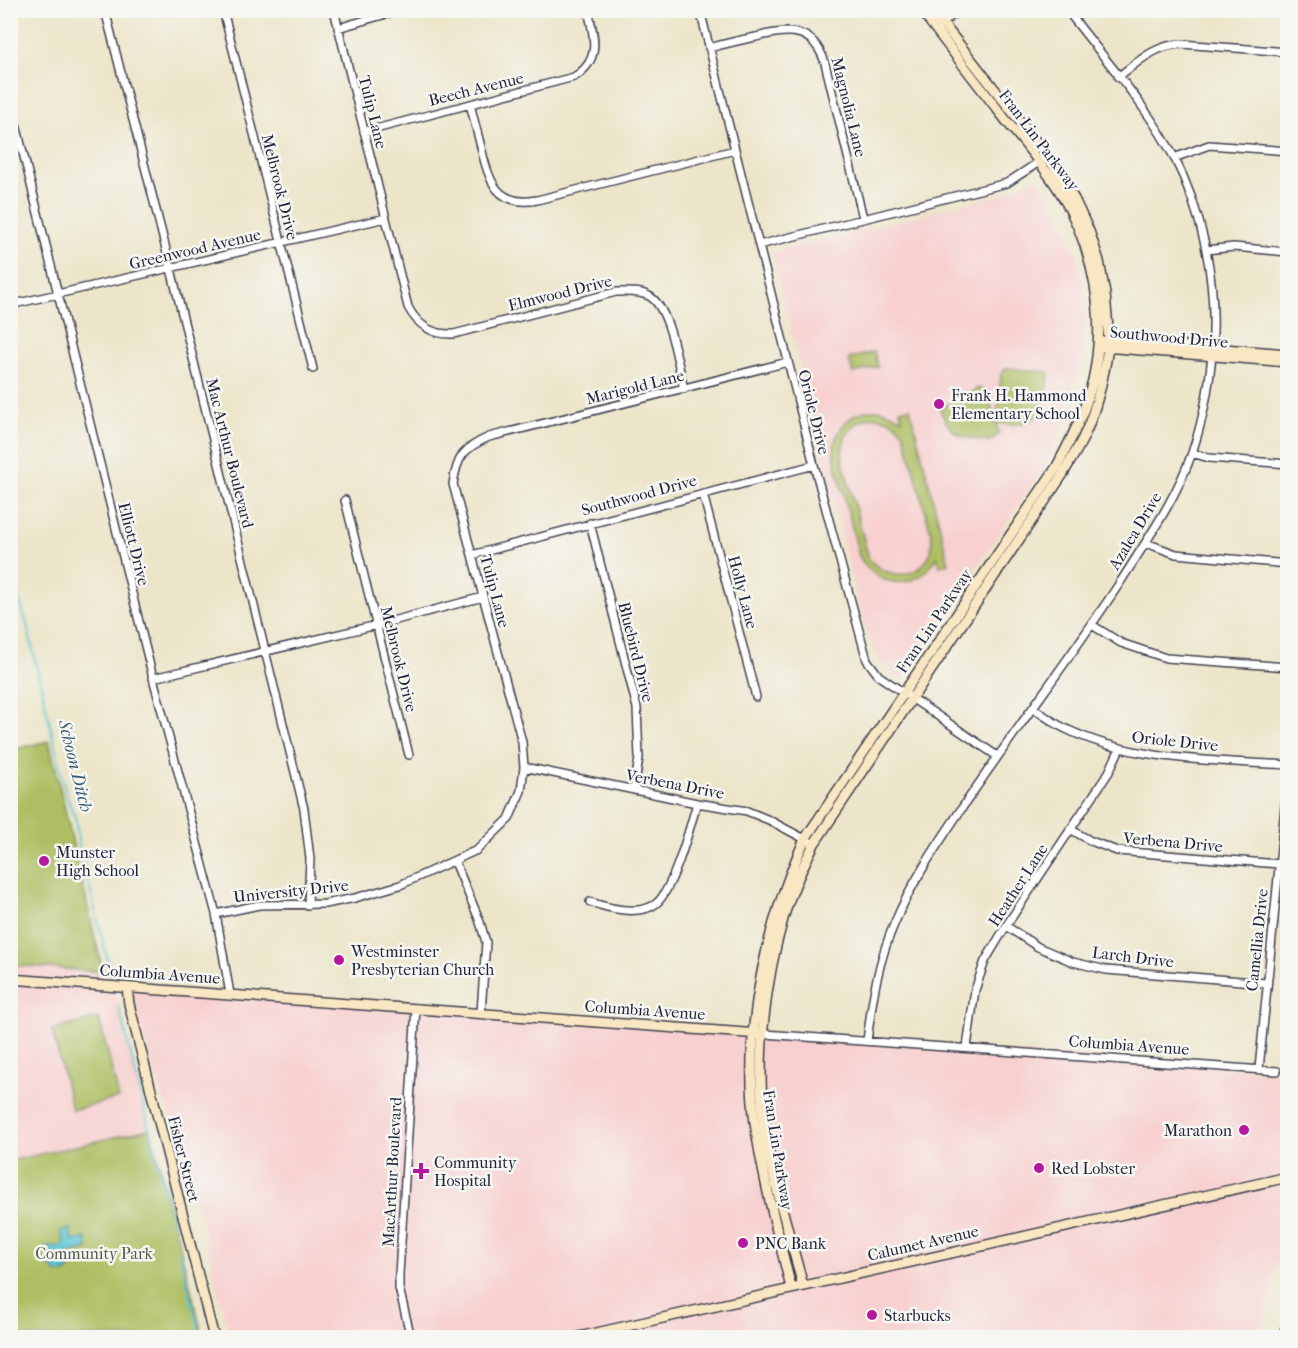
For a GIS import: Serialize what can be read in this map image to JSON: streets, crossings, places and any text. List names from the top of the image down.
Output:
{
  "streets": {
    "street": [
      "Beech Avenue",
      "Magnolia Lane",
      "Tulip Lane",
      "Fran Lin Parkway",
      "Melbrook Drive",
      "Greenwood Avenue",
      "Elmwood Drive",
      "Southwood Drive",
      "Marigold Lane",
      "Oriole Drive",
      "Mac Arthur Boulevard",
      "Azalea Drive",
      "Elliott Drive",
      "Holly Lane",
      "Bluebird Drive",
      "Verbena Drive",
      "Heather Lane",
      "University Drive",
      "Camellia Drive",
      "Larch Drive",
      "Columbia Avenue",
      "Fisher Street",
      "MacArthur Boulevard",
      "Calumet Avenue"
    ]
  },
  "crossings": [
    ["Beech Avenue", "Tulip Lane"],
    ["Magnolia Lane", "Oriole Drive"],
    ["Tulip Lane", "Greenwood Avenue"],
    ["Tulip Lane", "Elmwood Drive"],
    ["Tulip Lane", "Southwood Drive"],
    ["Tulip Lane", "Marigold Lane"],
    ["Tulip Lane", "Verbena Drive"],
    ["Tulip Lane", "University Drive"],
    ["Fran Lin Parkway", "Southwood Drive"],
    ["Fran Lin Parkway", "Oriole Drive"],
    ["Fran Lin Parkway", "Verbena Drive"],
    ["Fran Lin Parkway", "Columbia Avenue"],
    ["Fran Lin Parkway", "Calumet Avenue"],
    ["Melbrook Drive", "Greenwood Avenue"],
    ["Greenwood Avenue", "Mac Arthur Boulevard"],
    ["Greenwood Avenue", "Elliott Drive"],
    ["Elmwood Drive", "Marigold Lane"],
    ["Southwood Drive", "Oriole Drive"],
    ["Southwood Drive", "Azalea Drive"],
    ["Southwood Drive", "Holly Lane"],
    ["Southwood Drive", "Bluebird Drive"],
    ["Marigold Lane", "Oriole Drive"],
    ["Oriole Drive", "Azalea Drive"],
    ["Oriole Drive", "Heather Lane"],
    ["Mac Arthur Boulevard", "University Drive"],
    ["Azalea Drive", "Columbia Avenue"],
    ["Elliott Drive", "University Drive"],
    ["Elliott Drive", "Columbia Avenue"],
    ["Bluebird Drive", "Verbena Drive"],
    ["Verbena Drive", "Heather Lane"],
    ["Verbena Drive", "University Drive"],
    ["Verbena Drive", "Camellia Drive"],
    ["Heather Lane", "Larch Drive"],
    ["Heather Lane", "Columbia Avenue"],
    ["Camellia Drive", "Larch Drive"],
    ["Camellia Drive", "Columbia Avenue"],
    ["Columbia Avenue", "Fisher Street"],
    ["Columbia Avenue", "MacArthur Boulevard"]
  ],
  "water": ["Schoon Ditch"],
  "parks": ["Community Park"],
  "places": {
    "other": [
      "Frank H. Hammond Elementary School",
      "Munster High School",
      "Westminster Presbyterian Church",
      "Marathon",
      "Red Lobster",
      "PNC Bank",
      "Starbucks"
    ],
    "health": ["Community Hospital"]
  }
}
